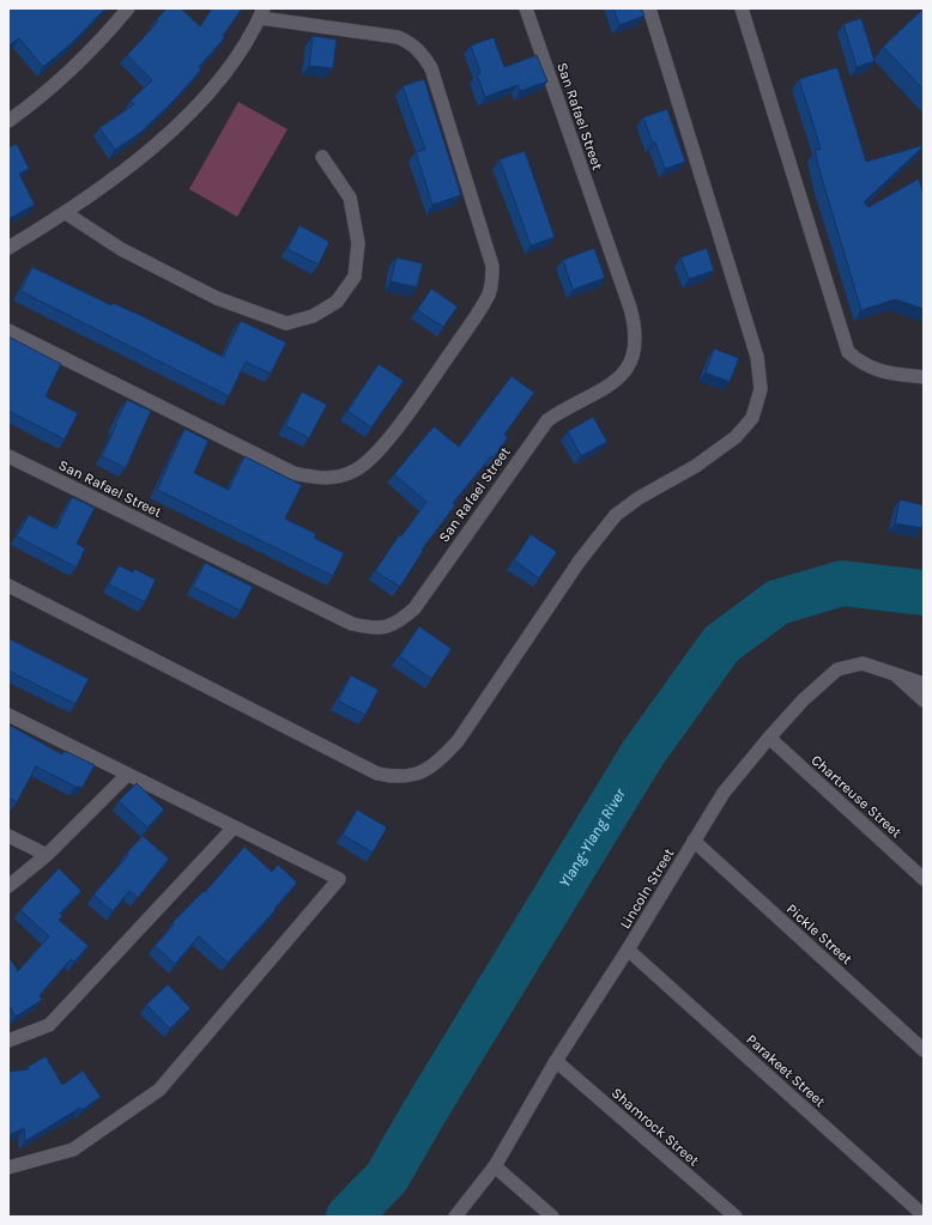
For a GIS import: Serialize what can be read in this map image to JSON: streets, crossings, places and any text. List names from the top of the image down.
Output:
{
  "streets": {
    "street": [
      "San Rafael Street",
      "Chartreuse Street",
      "Lincoln Street",
      "Pickle Street",
      "Parakeet Street",
      "Shamrock Street"
    ]
  },
  "crossings": [
    ["Chartreuse Street", "Lincoln Street"],
    ["Lincoln Street", "Pickle Street"],
    ["Lincoln Street", "Parakeet Street"],
    ["Lincoln Street", "Shamrock Street"]
  ],
  "water": ["Ylang-Ylang River"]
}
